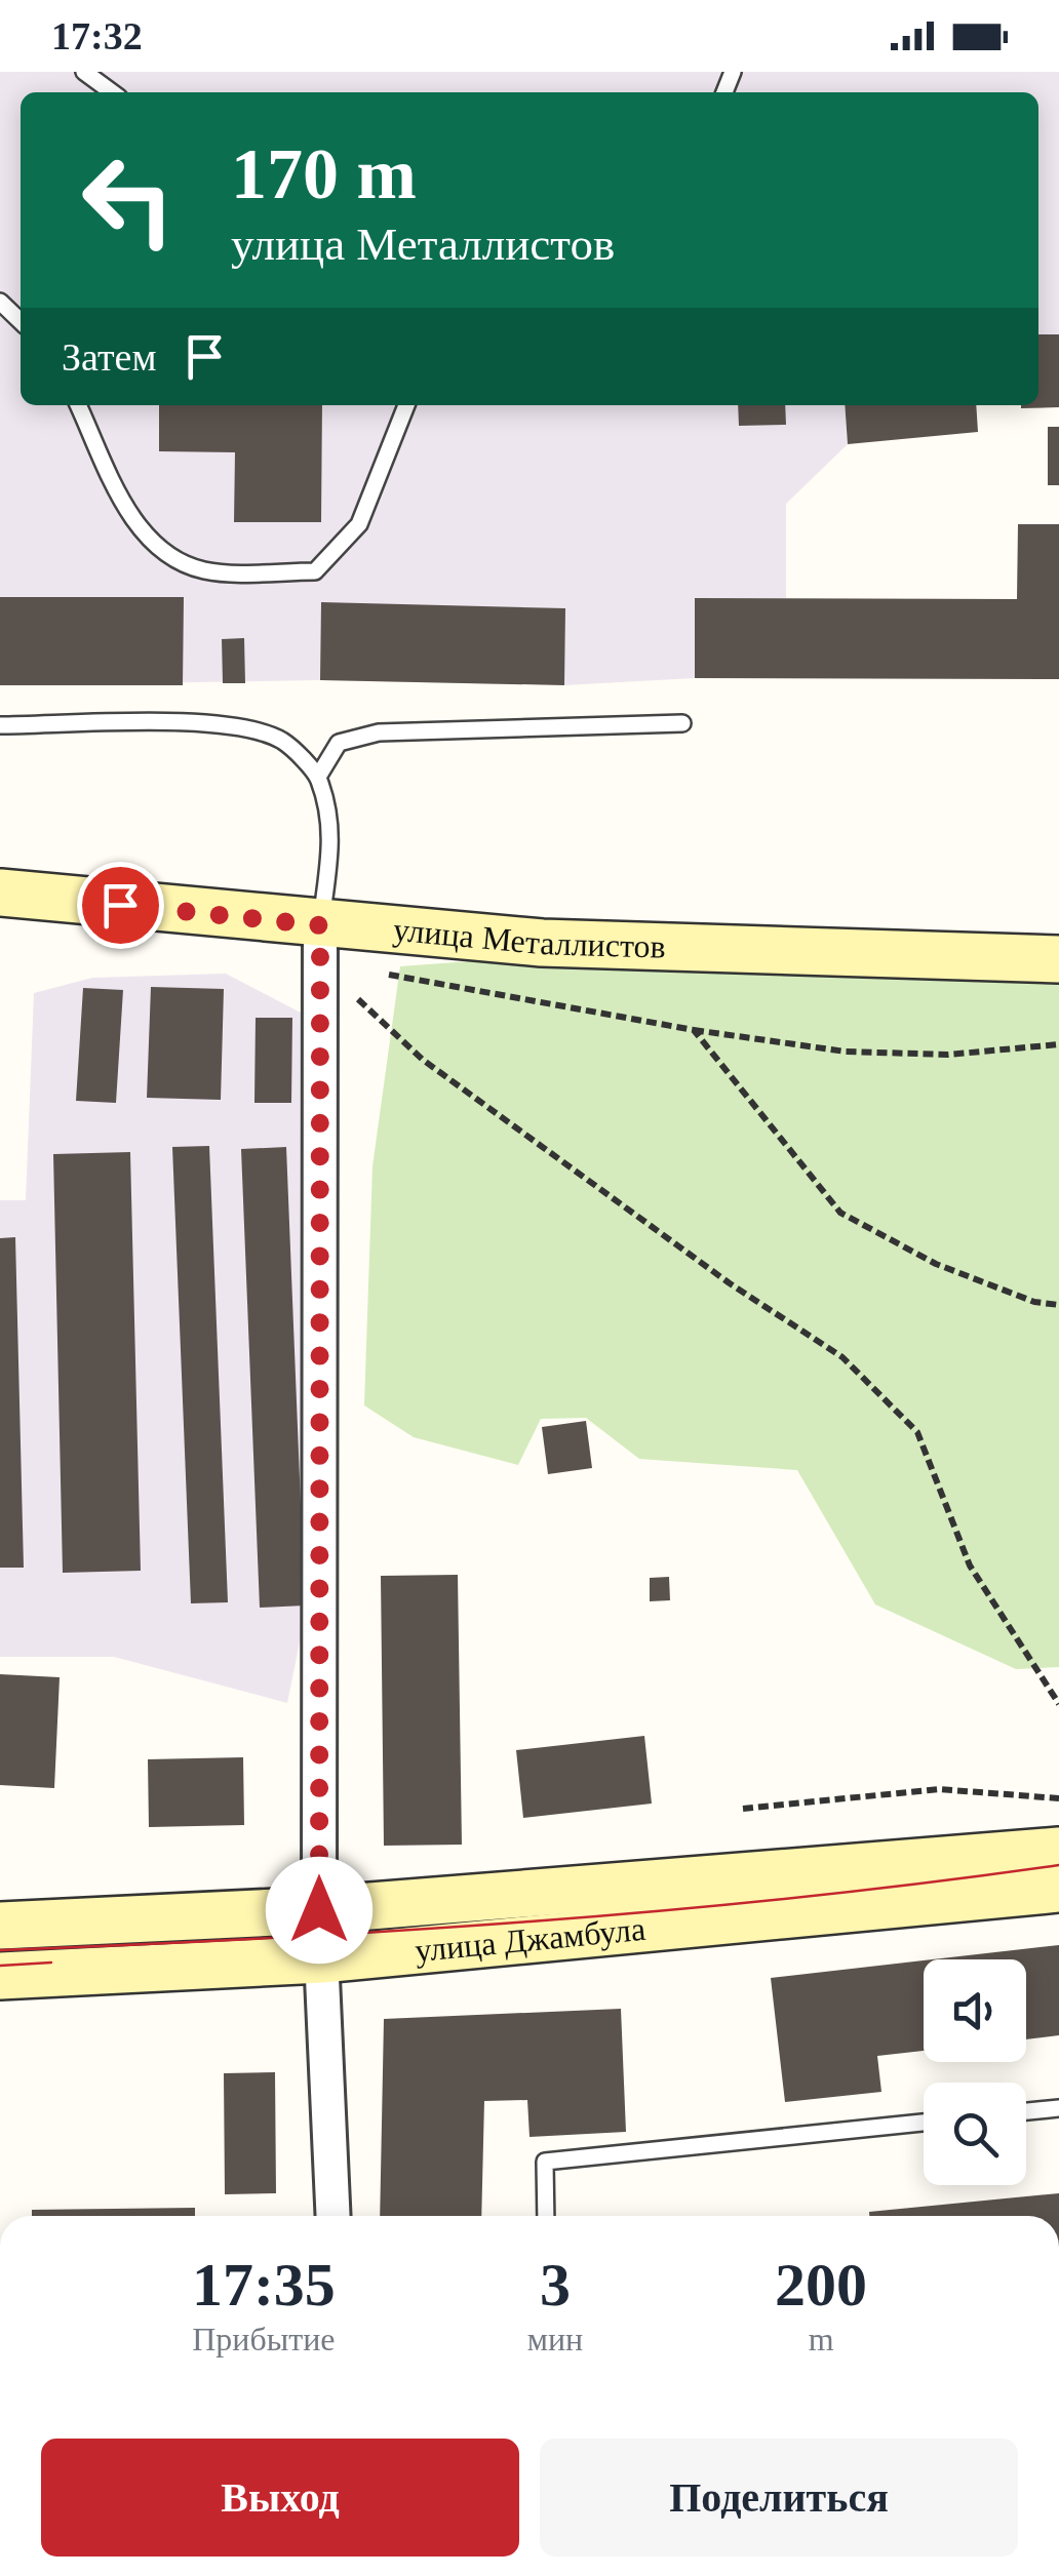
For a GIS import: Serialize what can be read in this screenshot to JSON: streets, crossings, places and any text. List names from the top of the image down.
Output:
{
  "streets": {
    "street": ["улица Металлистов", "улица Джамбула"]
  },
  "page": {
    "status": "17:32",
    "turn": ["170 m", "улица Металлистов"],
    "then": "Затем",
    "eta": [
      "17:35",
      "Прибытие",
      "3",
      "мин",
      "200",
      "m"
    ],
    "buttons": ["Выход", "Поделиться"]
  }
}
